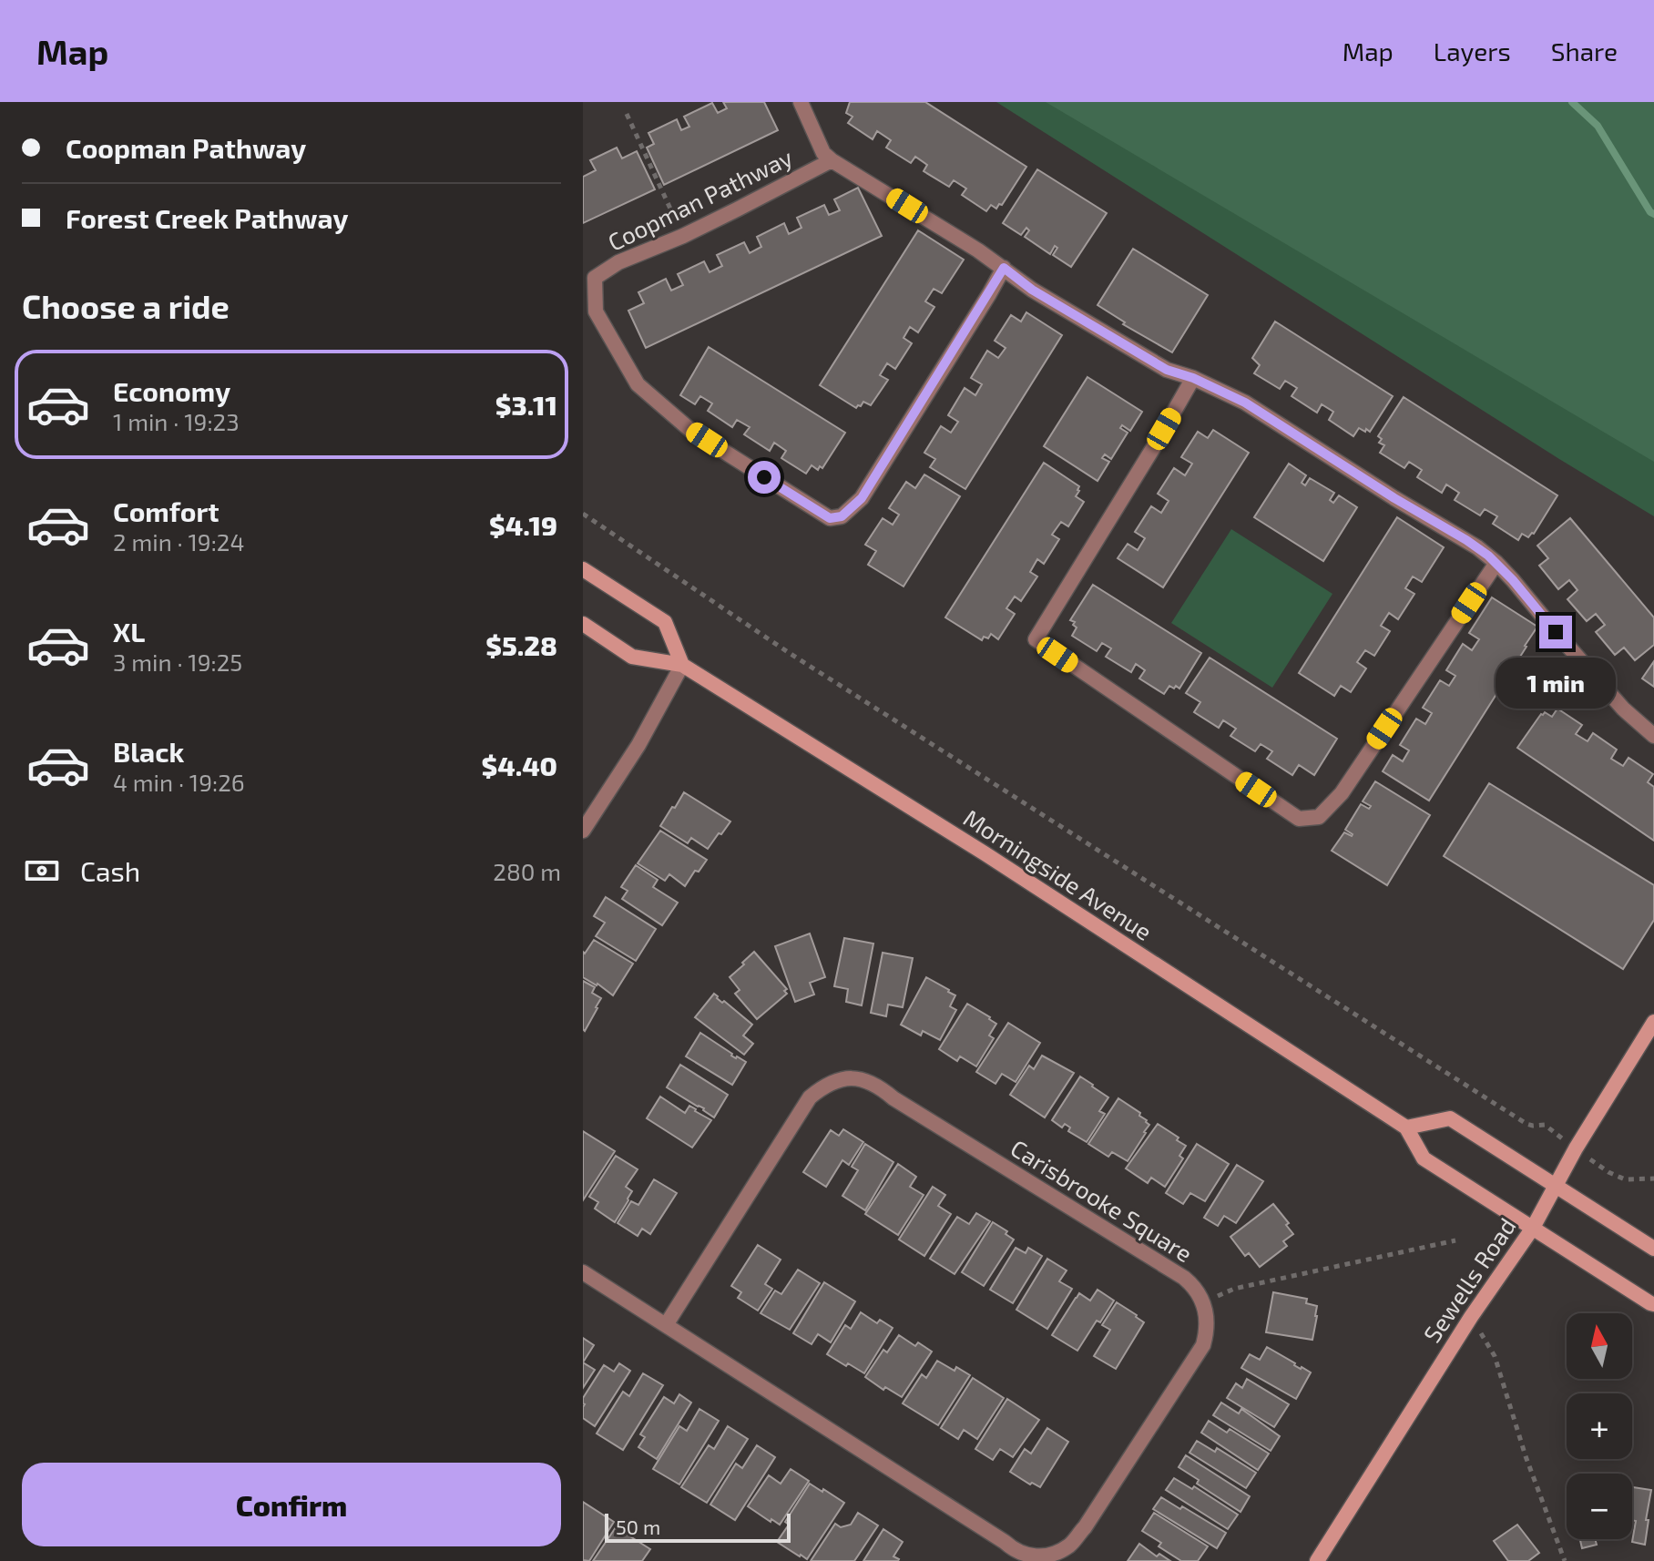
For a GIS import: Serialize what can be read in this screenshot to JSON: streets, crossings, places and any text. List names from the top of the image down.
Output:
{
  "streets": {
    "main road": ["Morningside Avenue", "Sewells Road"],
    "street": ["Coopman Pathway", "Carisbrooke Square"]
  },
  "crossings": [
    ["Morningside Avenue", "Sewells Road"]
  ],
  "scale_bar": "50 m",
  "north": "top",
  "page": {
    "header": "Map",
    "nav": ["Map", "Layers", "Share"],
    "banner": ["Coopman Pathway", "Forest Creek Pathway"],
    "heading": "Choose a ride",
    "list": [
      {
        "name": "Economy",
        "note": "1 min · 19:23",
        "value": "$3.11"
      },
      {
        "name": "Comfort",
        "note": "2 min · 19:24",
        "value": "$4.19"
      },
      {
        "name": "XL",
        "note": "3 min · 19:25",
        "value": "$5.28"
      },
      {
        "name": "Black",
        "note": "4 min · 19:26",
        "value": "$4.40"
      }
    ],
    "bubble": "1 min",
    "pay": ["Cash", "280 m"],
    "map_buttons": ["+", "−"],
    "buttons": "Confirm",
    "scale": "50 m"
  }
}
